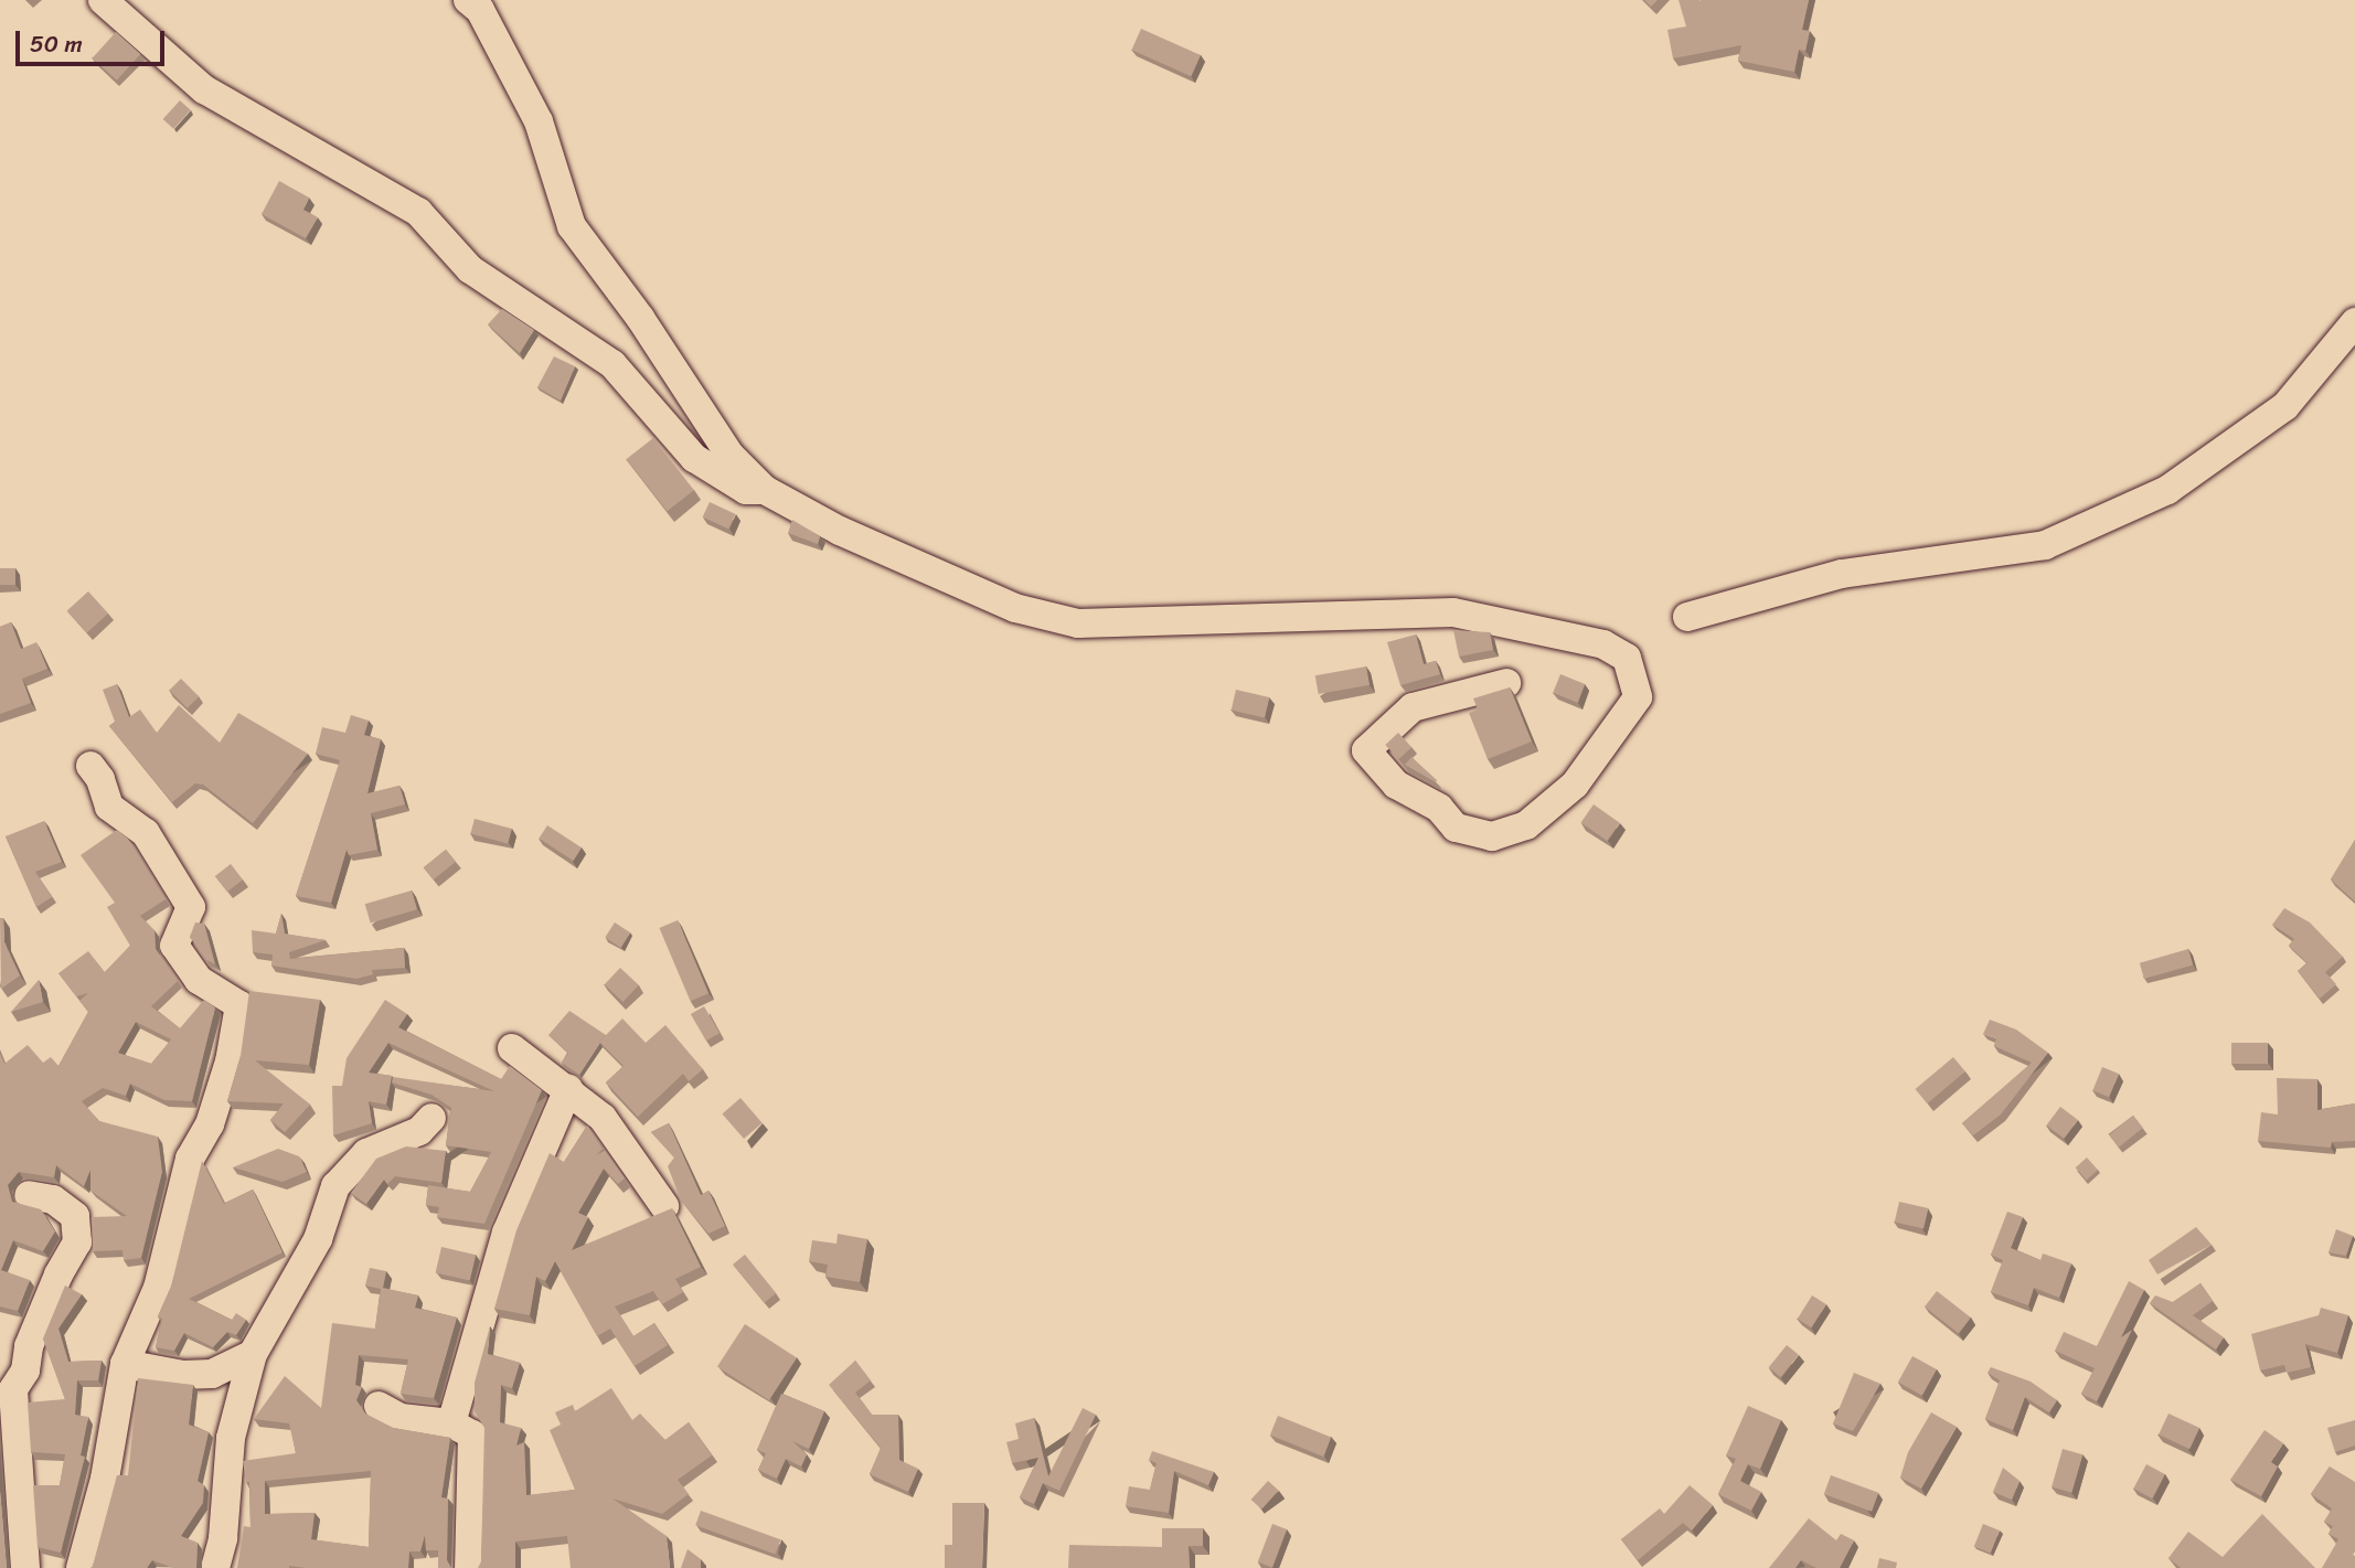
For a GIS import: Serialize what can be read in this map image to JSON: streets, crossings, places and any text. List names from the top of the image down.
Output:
{
  "scale_bar": "50 m"
}
